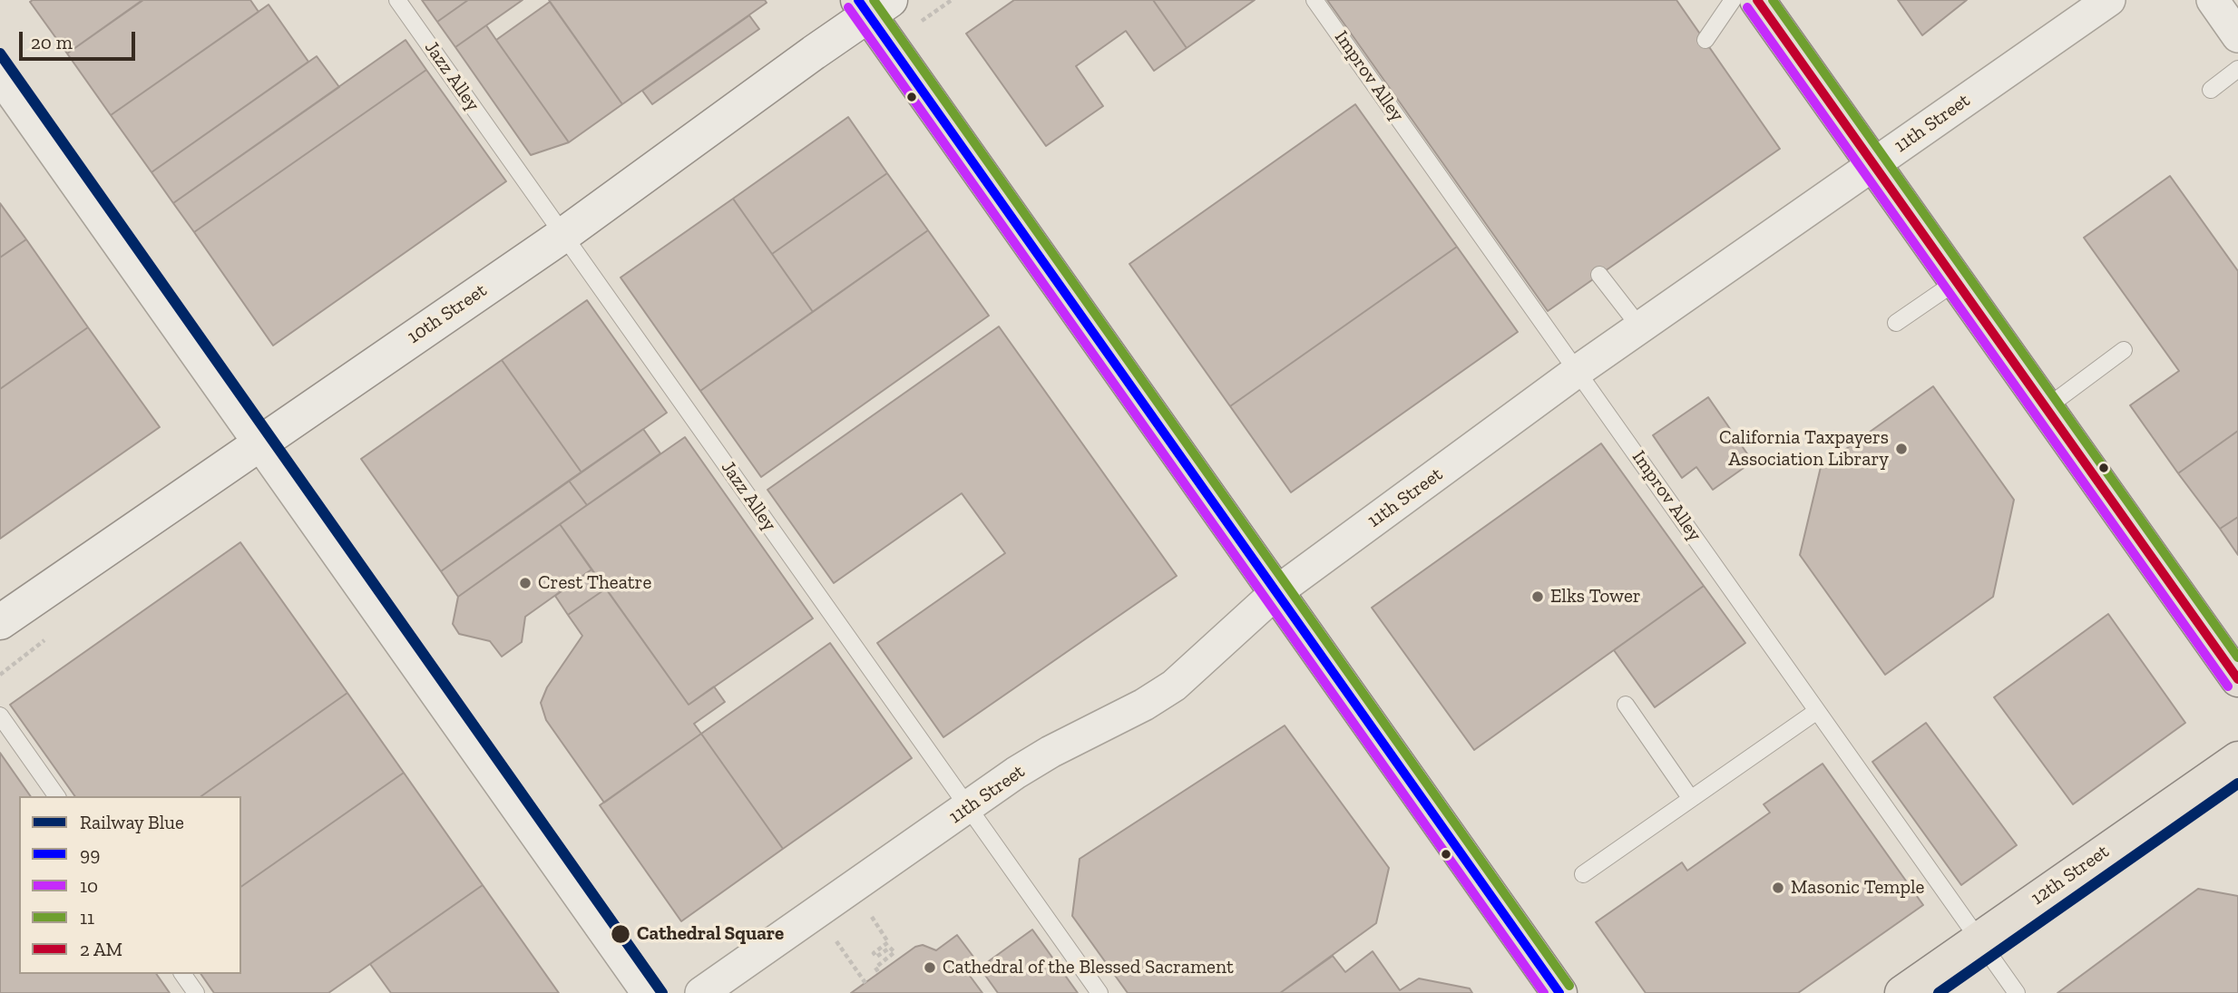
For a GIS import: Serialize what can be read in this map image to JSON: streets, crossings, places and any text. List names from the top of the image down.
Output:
{
  "streets": {
    "main road": ["12th Street"],
    "street": ["11th Street", "10th Street"],
    "lane": ["Jazz Alley", "Improv Alley"]
  },
  "crossings": [
    ["Jazz Alley", "11th Street"],
    ["Jazz Alley", "10th Street"],
    ["Improv Alley", "11th Street"],
    ["Improv Alley", "12th Street"]
  ],
  "places": [
    "California Taxpayers Association Library",
    "Crest Theatre",
    "Elks Tower",
    "Masonic Temple",
    "Cathedral Square",
    "Cathedral of the Blessed Sacrament"
  ],
  "lines": [
    "transit line 99",
    "transit line 11",
    "transit line 10",
    "rail line Blue"
  ],
  "legend": [
    "Railway Blue",
    "99",
    "10",
    "11",
    "2 AM"
  ],
  "scale_bar": "20 m"
}
